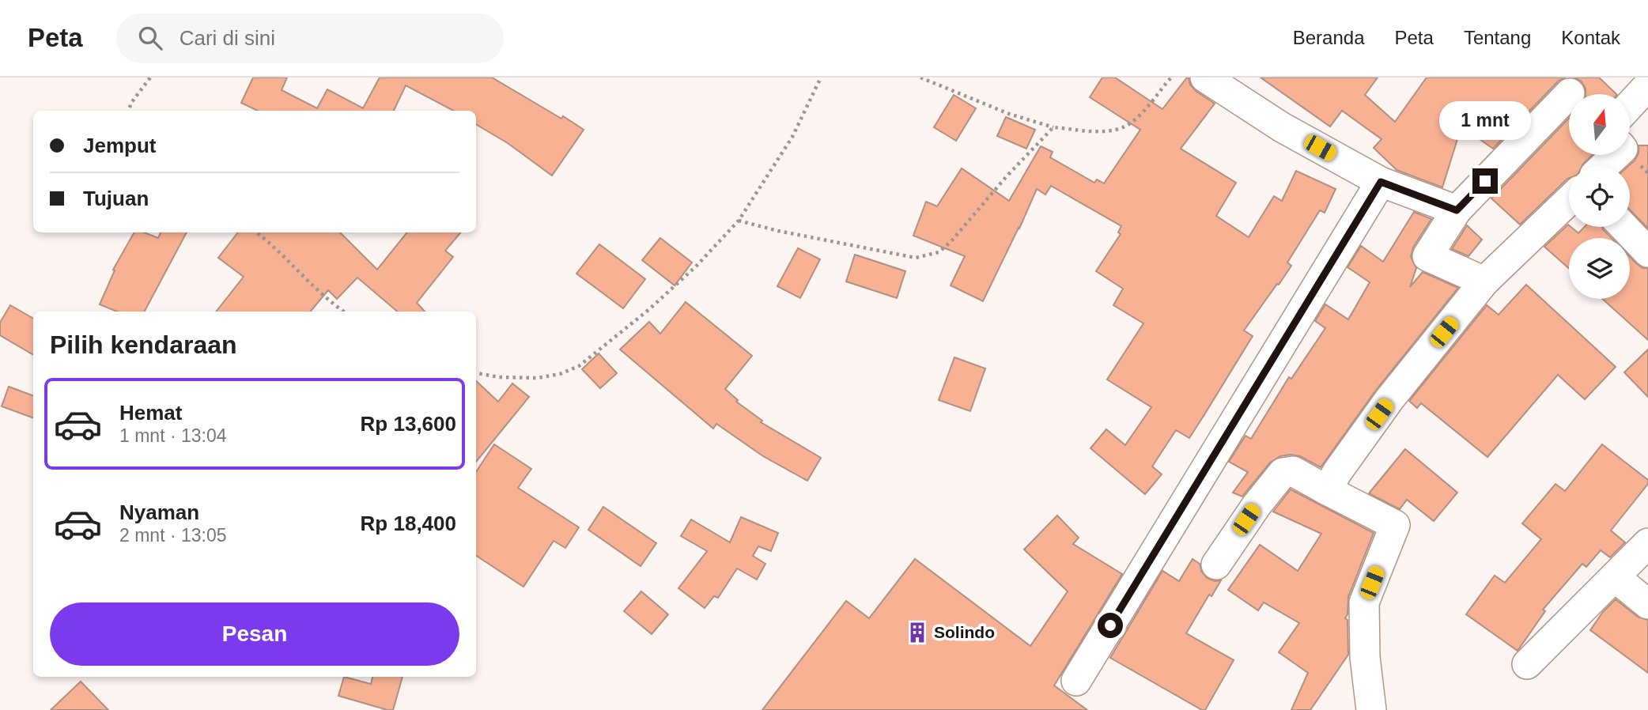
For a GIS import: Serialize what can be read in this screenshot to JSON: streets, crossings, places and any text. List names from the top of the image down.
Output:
{
  "places": {
    "building": ["Solindo"]
  },
  "north": "top",
  "page": {
    "header": "Peta",
    "search": "Cari di sini",
    "nav": [
      "Beranda",
      "Peta",
      "Tentang",
      "Kontak"
    ],
    "bubble": "1 mnt",
    "banner": ["Jemput", "Tujuan"],
    "heading": "Pilih kendaraan",
    "list": [
      {
        "name": "Hemat",
        "note": "1 mnt · 13:04",
        "value": "Rp 13,600"
      },
      {
        "name": "Nyaman",
        "note": "2 mnt · 13:05",
        "value": "Rp 18,400"
      }
    ],
    "buttons": "Pesan"
  }
}
